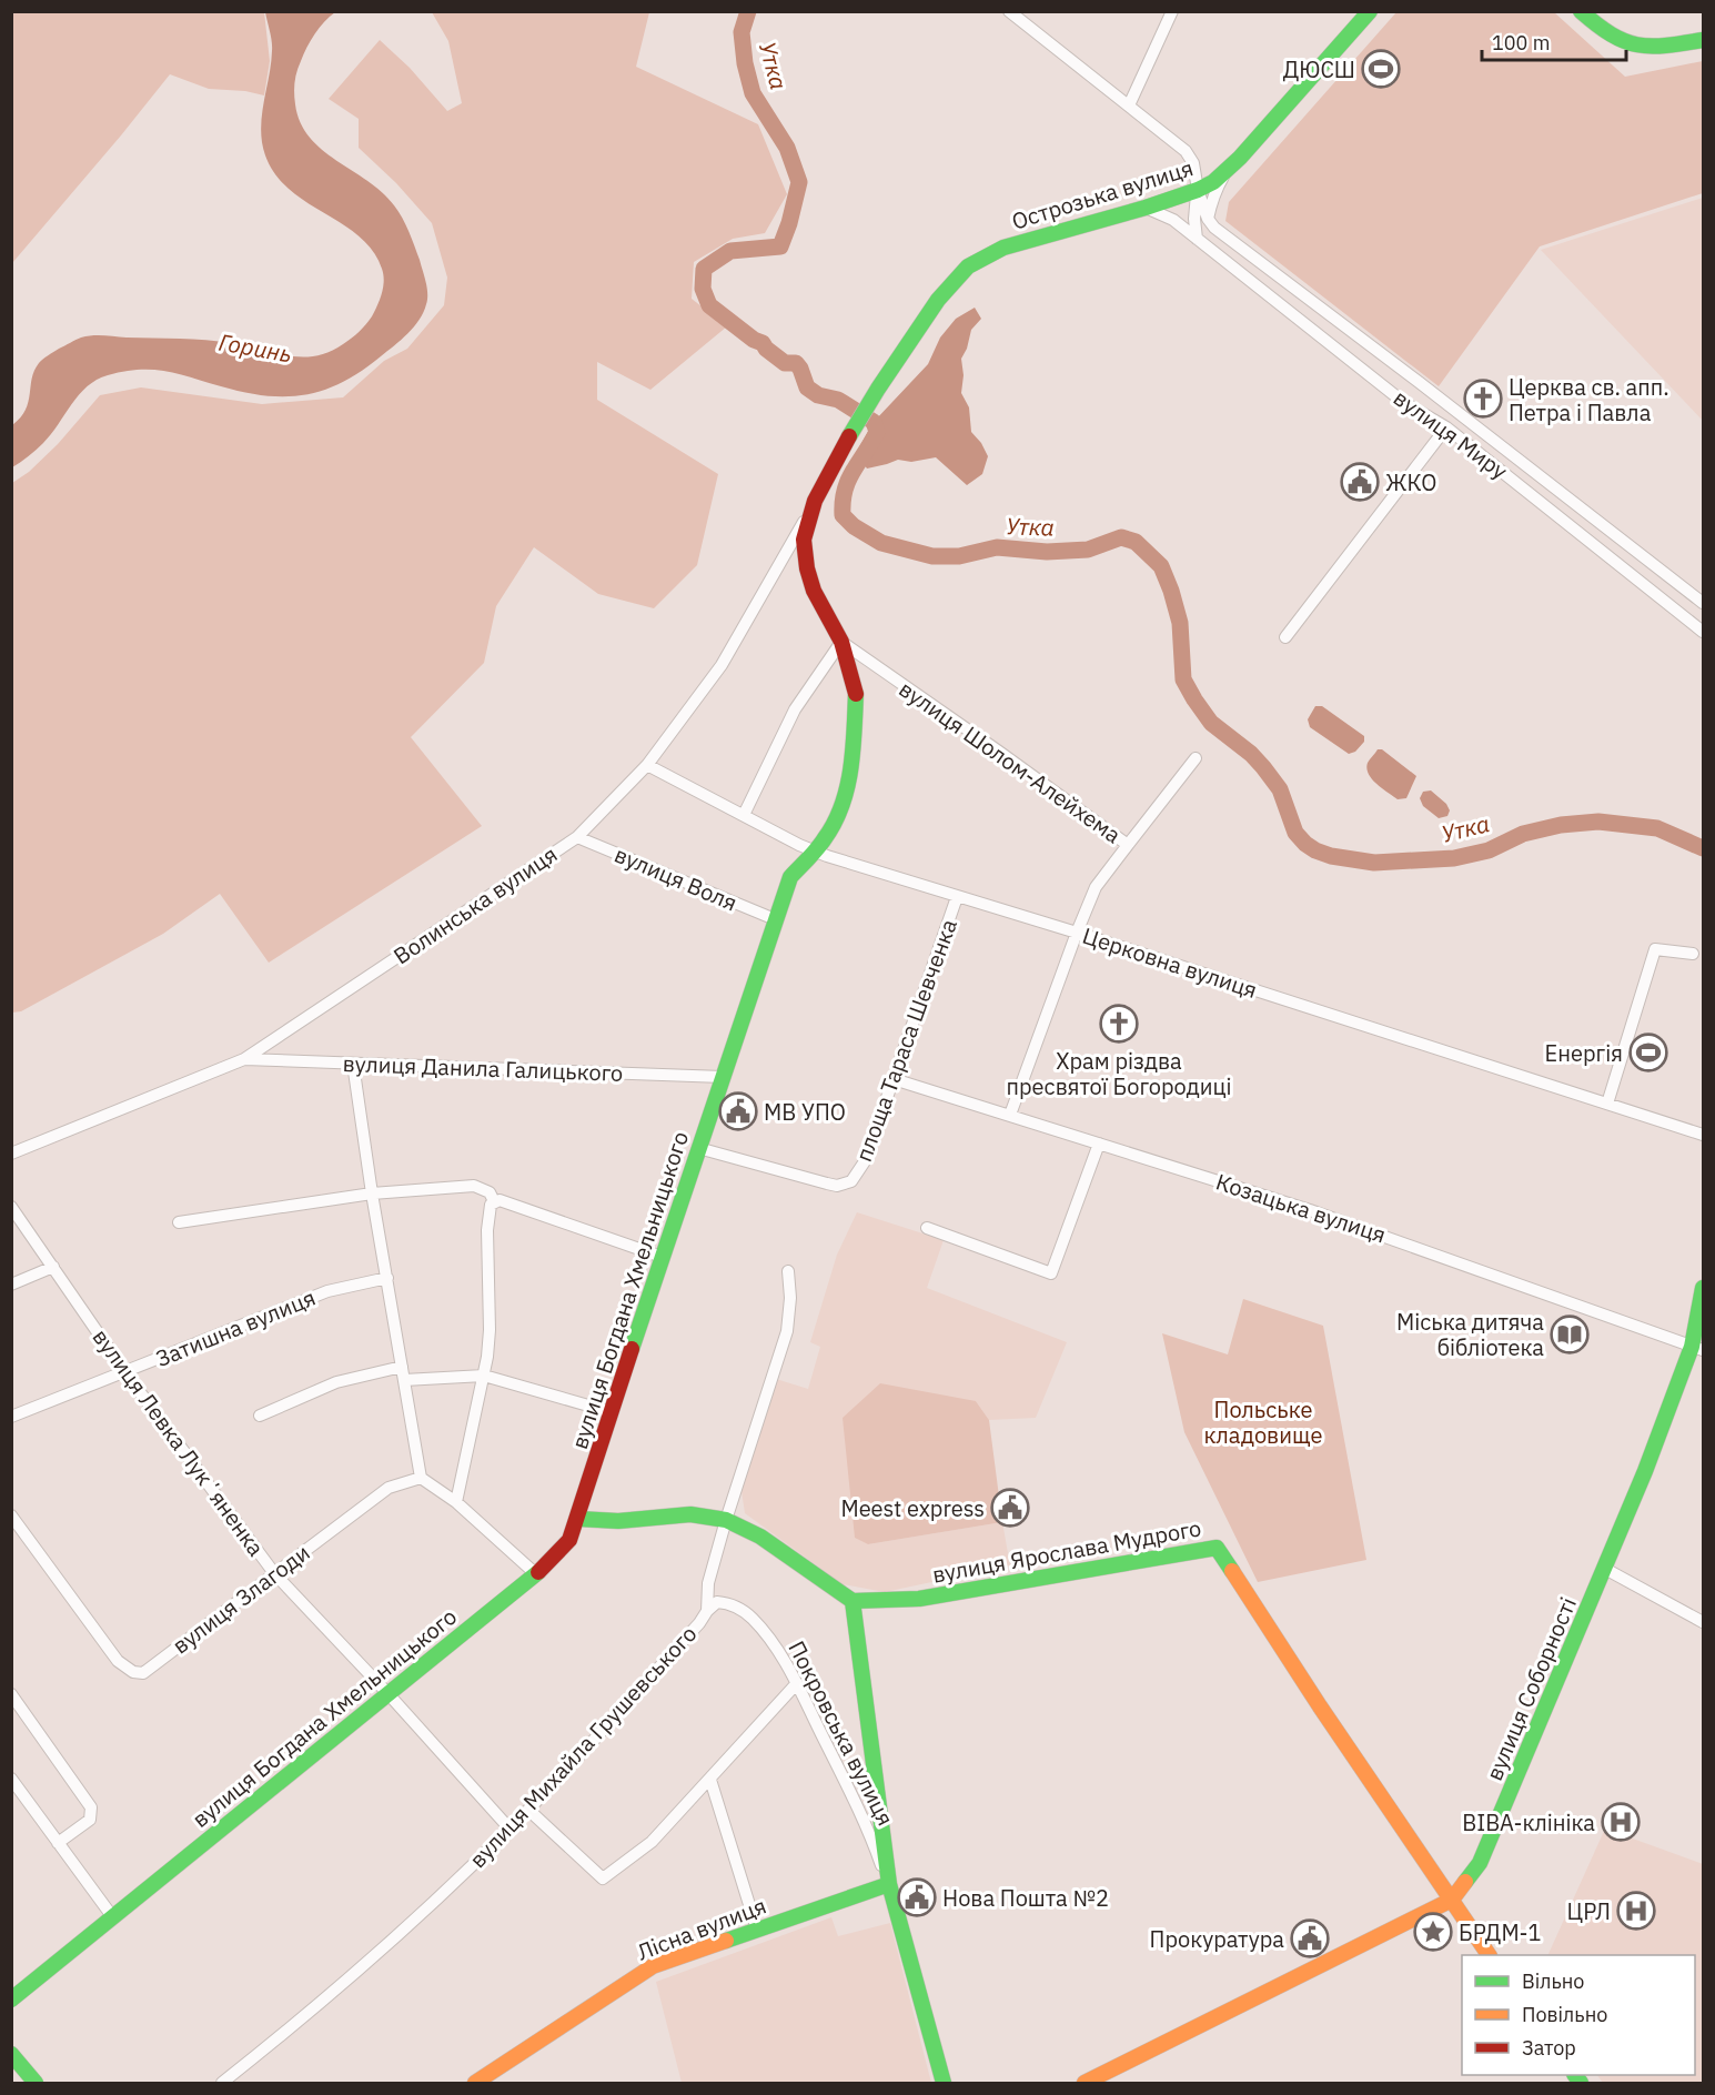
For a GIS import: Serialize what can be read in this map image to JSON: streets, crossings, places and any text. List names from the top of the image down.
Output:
{
  "streets": {
    "main road": [
      "Острозька вулиця",
      "вулиця Богдана Хмельницького",
      "вулиця Ярослава Мудрого",
      "вулиця Соборності",
      "Покровська вулиця",
      "Лісна вулиця"
    ],
    "street": [
      "вулиця Миру",
      "вулиця Шолом-Алейхема",
      "вулиця Воля",
      "Волинська вулиця",
      "Церковна вулиця",
      "площа Тараса Шевченка",
      "вулиця Данила Галицького",
      "Козацька вулиця",
      "Затишна вулиця",
      "вулиця Левка Лукʼяненка",
      "вулиця Злагоди",
      "вулиця Михайла Грушевського"
    ]
  },
  "crossings": [
    ["Острозька вулиця", "вулиця Миру"],
    ["Острозька вулиця", "вулиця Богдана Хмельницького"],
    ["вулиця Шолом-Алейхема", "Церковна вулиця"],
    ["вулиця Шолом-Алейхема", "Козацька вулиця"],
    ["вулиця Шолом-Алейхема", "вулиця Богдана Хмельницького"],
    ["вулиця Воля", "Волинська вулиця"],
    ["вулиця Воля", "вулиця Богдана Хмельницького"],
    ["Волинська вулиця", "Церковна вулиця"],
    ["Волинська вулиця", "вулиця Данила Галицького"],
    ["Волинська вулиця", "вулиця Богдана Хмельницького"],
    ["Церковна вулиця", "площа Тараса Шевченка"],
    ["Церковна вулиця", "вулиця Богдана Хмельницького"],
    ["площа Тараса Шевченка", "Козацька вулиця"],
    ["площа Тараса Шевченка", "вулиця Богдана Хмельницького"],
    ["вулиця Данила Галицького", "вулиця Богдана Хмельницького"],
    ["Козацька вулиця", "вулиця Соборності"],
    ["вулиця Богдана Хмельницького", "вулиця Левка Лукʼяненка"],
    ["Затишна вулиця", "вулиця Левка Лукʼяненка"],
    ["вулиця Левка Лукʼяненка", "вулиця Злагоди"],
    ["вулиця Левка Лукʼяненка", "вулиця Михайла Грушевського"],
    ["вулиця Ярослава Мудрого", "вулиця Соборності"],
    ["вулиця Ярослава Мудрого", "Покровська вулиця"],
    ["Покровська вулиця", "вулиця Михайла Грушевського"],
    ["Покровська вулиця", "Лісна вулиця"]
  ],
  "water": ["Утка", "Горинь"],
  "parks": ["Польське кладовище"],
  "places": {
    "sports": ["ДЮСШ", "Енергія"],
    "church": ["Церква св. апп. Петра і Павла", "Храм різдва пресвятої Богородиці"],
    "public building": [
      "ЖКО",
      "МВ УПО",
      "Meest express",
      "Нова Пошта №2",
      "Прокуратура"
    ],
    "library": ["Міська дитяча бібліотека"],
    "hospital": ["ВІВА-клініка", "ЦРЛ"],
    "place": ["БРДМ-1"]
  },
  "legend": ["Вільно", "Повільно", "Затор"],
  "scale_bar": "100 m"
}
